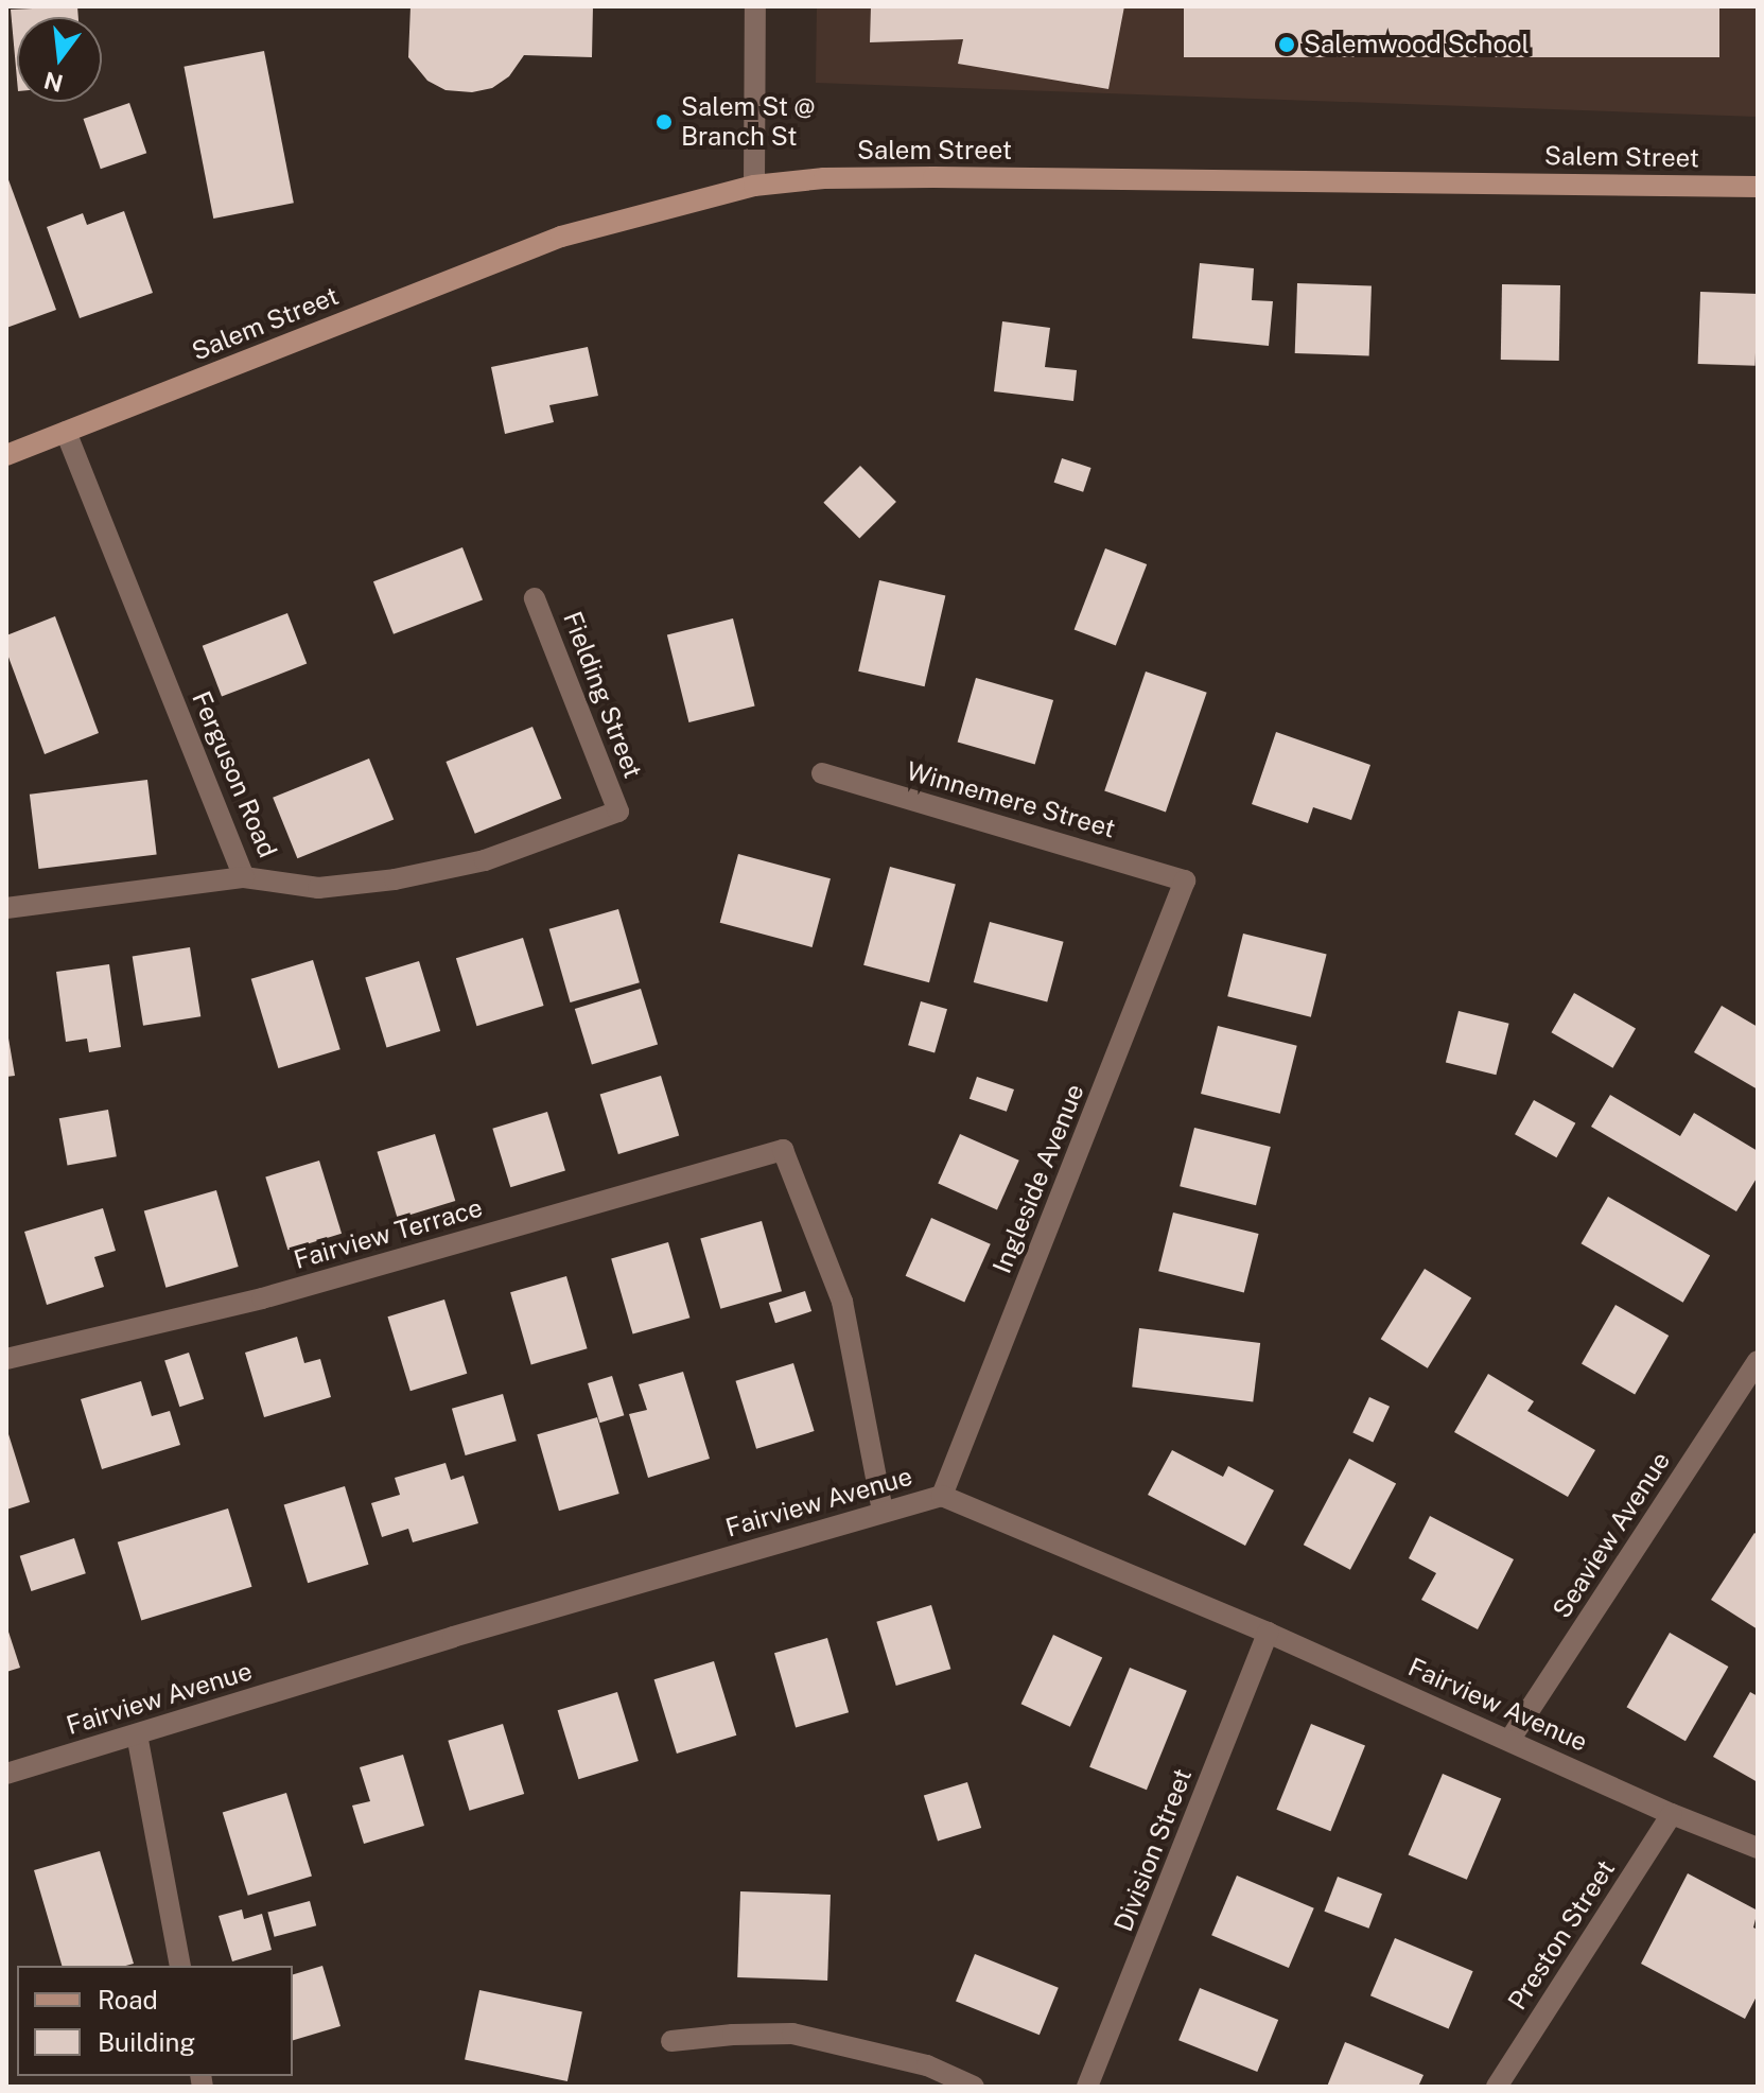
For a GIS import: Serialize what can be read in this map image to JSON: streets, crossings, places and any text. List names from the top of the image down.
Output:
{
  "streets": {
    "main road": ["Salem Street"],
    "street": [
      "Fielding Street",
      "Ferguson Road",
      "Winnemere Street",
      "Ingleside Avenue",
      "Fairview Terrace",
      "Fairview Avenue",
      "Seaview Avenue",
      "Division Street",
      "Preston Street"
    ]
  },
  "crossings": [
    ["Salem Street", "Ferguson Road"],
    ["Fielding Street", "Ferguson Road"],
    ["Winnemere Street", "Ingleside Avenue"],
    ["Ingleside Avenue", "Fairview Avenue"],
    ["Fairview Terrace", "Fairview Avenue"],
    ["Fairview Avenue", "Seaview Avenue"],
    ["Fairview Avenue", "Division Street"],
    ["Fairview Avenue", "Preston Street"]
  ],
  "places": ["Salemwood School", "Salem St @ Branch St"],
  "legend": ["Road", "Building"],
  "north": "bottom"
}
